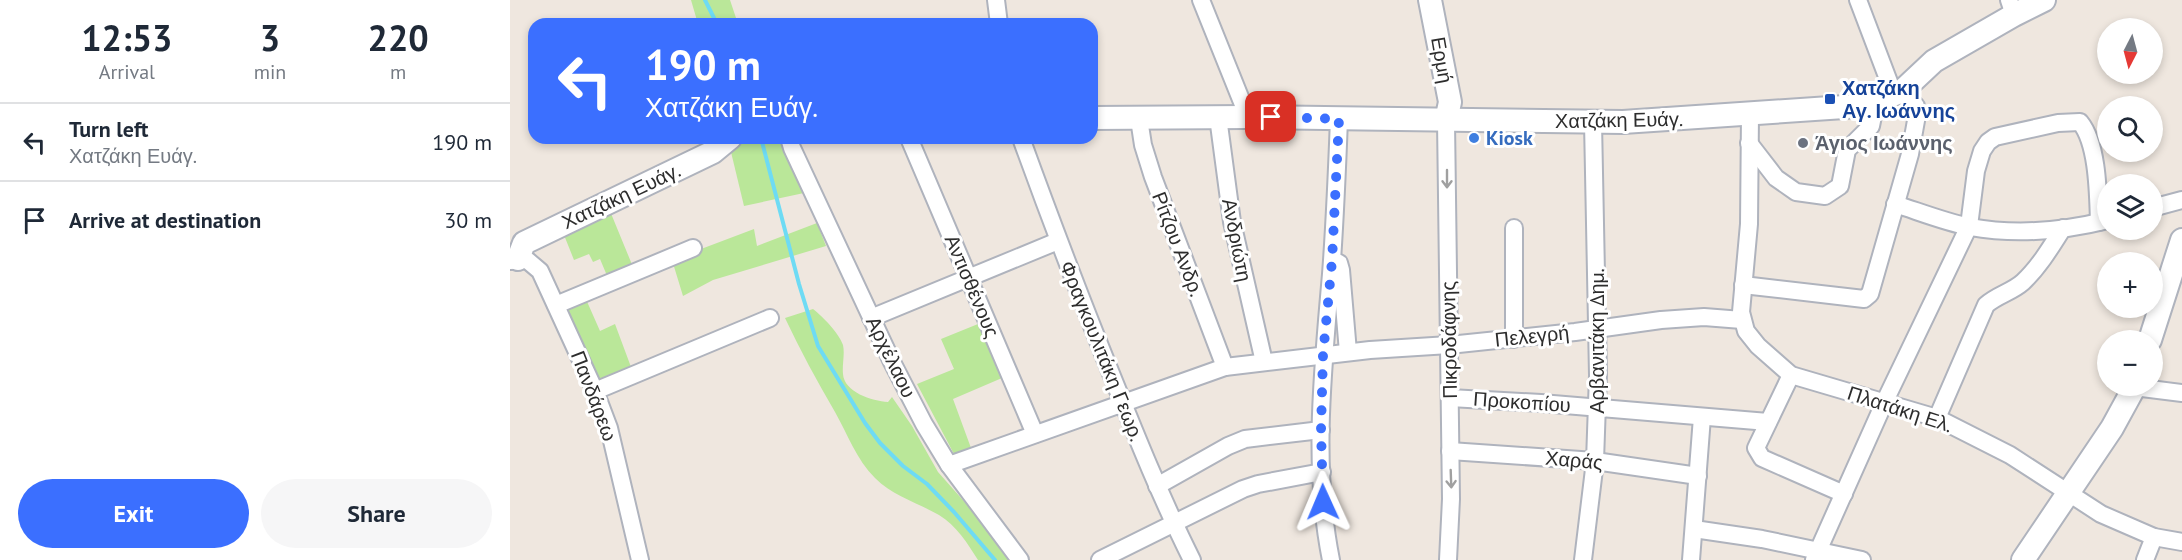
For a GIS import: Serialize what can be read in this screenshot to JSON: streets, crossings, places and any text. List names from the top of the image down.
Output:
{
  "streets": {
    "street": [
      "Ερμή",
      "Χατζάκη Ευάγ.",
      "Ανδριώτη",
      "Ρίτζου Ανδρ.",
      "Αντισθένους",
      "Πελεγρή",
      "Πικροδάφνης",
      "Αρβανιτάκη Δημ.",
      "Φραγκουλιτάκη Γεωρ.",
      "Αρχέλαου",
      "Πανδάρεω",
      "Προκοπίου",
      "Πλατάκη Ελ.",
      "Χαράς"
    ]
  },
  "crossings": [
    ["Ερμή", "Χατζάκη Ευάγ."],
    ["Ερμή", "Πικροδάφνης"],
    ["Χατζάκη Ευάγ.", "Ανδριώτη"],
    ["Χατζάκη Ευάγ.", "Ρίτζου Ανδρ."],
    ["Χατζάκη Ευάγ.", "Πικροδάφνης"],
    ["Χατζάκη Ευάγ.", "Αρβανιτάκη Δημ."],
    ["Χατζάκη Ευάγ.", "Πανδάρεω"],
    ["Ανδριώτη", "Πελεγρή"],
    ["Ρίτζου Ανδρ.", "Πελεγρή"],
    ["Αντισθένους", "Πελεγρή"],
    ["Πελεγρή", "Πικροδάφνης"],
    ["Πελεγρή", "Αρβανιτάκη Δημ."],
    ["Πελεγρή", "Φραγκουλιτάκη Γεωρ."],
    ["Πελεγρή", "Αρχέλαου"],
    ["Πελεγρή", "Πλατάκη Ελ."],
    ["Πικροδάφνης", "Προκοπίου"],
    ["Πικροδάφνης", "Χαράς"],
    ["Αρβανιτάκη Δημ.", "Προκοπίου"],
    ["Αρβανιτάκη Δημ.", "Χαράς"]
  ],
  "places": {
    "transit": ["Χατζάκη Αγ. Ιωάννης"],
    "other": ["Kiosk", "Άγιος Ιωάννης"]
  },
  "north": "bottom",
  "page": {
    "eta": [
      "12:53",
      "Arrival",
      "3",
      "min",
      "220",
      "m"
    ],
    "map_buttons": ["+", "−"],
    "turn": ["190 m", "Χατζάκη Ευάγ."],
    "list": [
      {
        "name": "Turn left",
        "note": "Χατζάκη Ευάγ.",
        "value": "190 m"
      },
      {
        "name": "Arrive at destination",
        "value": "30 m"
      }
    ],
    "buttons": ["Exit", "Share"]
  }
}
